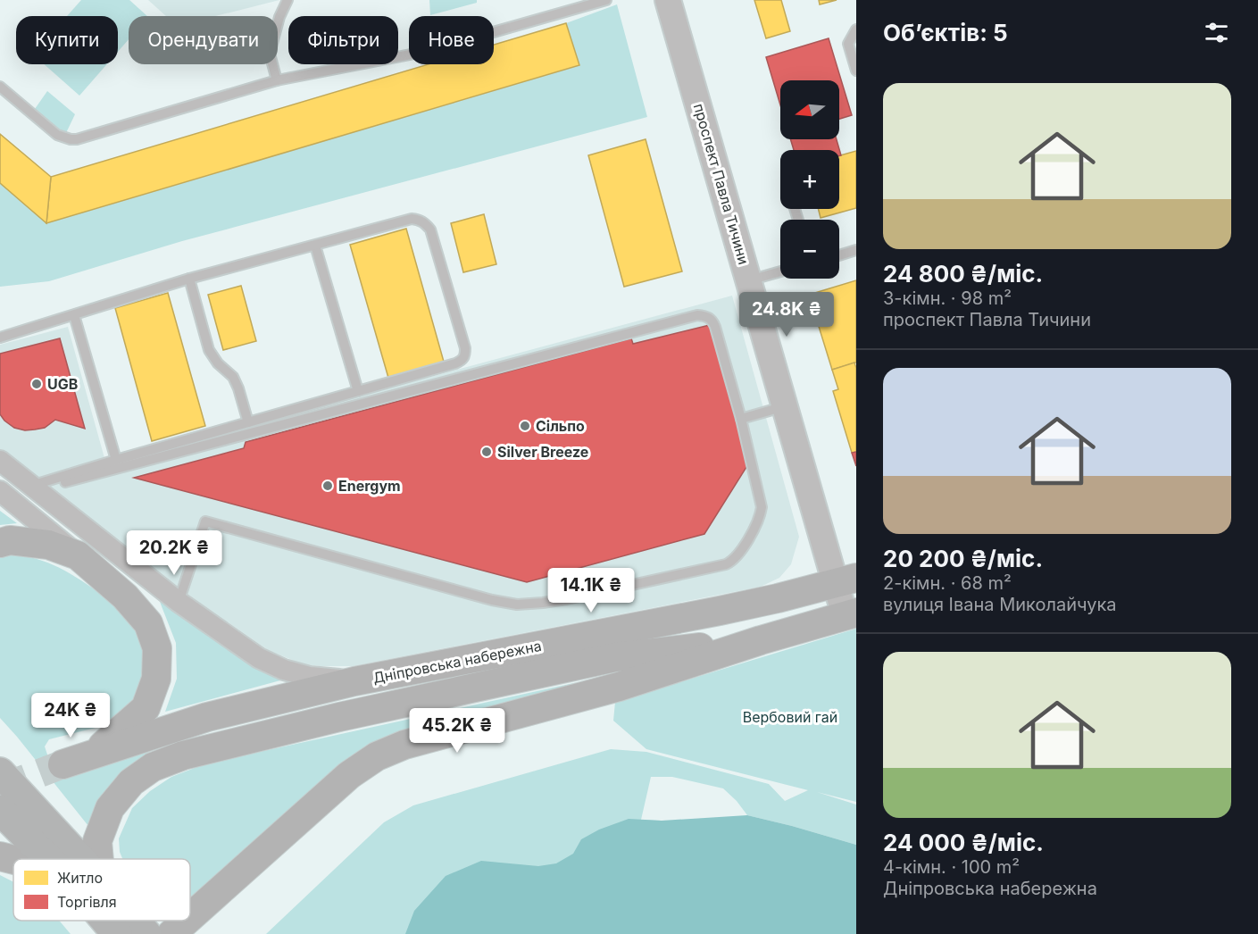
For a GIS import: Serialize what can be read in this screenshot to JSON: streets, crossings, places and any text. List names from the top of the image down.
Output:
{
  "streets": {
    "main road": ["Дніпровська набережна"],
    "street": ["проспект Павла Тичини"]
  },
  "crossings": [
    ["проспект Павла Тичини", "Дніпровська набережна"]
  ],
  "parks": ["Вербовий гай"],
  "places": [
    "UGB",
    "Сільпо",
    "Silver Breeze",
    "Energym"
  ],
  "legend": ["Житло", "Торгівля"],
  "north": "left",
  "page": {
    "heading": "Об’єктів: 5",
    "chip": [
      "Купити",
      "Орендувати",
      "Фільтри",
      "Нове"
    ],
    "list": [
      {
        "name": "24 800 ₴/міс.",
        "note": "3-кімн. · 98 m² · проспект Павла Тичини"
      },
      {
        "name": "20 200 ₴/міс.",
        "note": "2-кімн. · 68 m² · вулиця Івана Миколайчука"
      },
      {
        "name": "24 000 ₴/міс.",
        "note": "4-кімн. · 100 m² · Дніпровська набережна"
      }
    ],
    "map_buttons": ["+", "−"],
    "price": [
      "24.8K ₴",
      "20.2K ₴",
      "14.1K ₴",
      "24K ₴",
      "45.2K ₴"
    ]
  }
}
